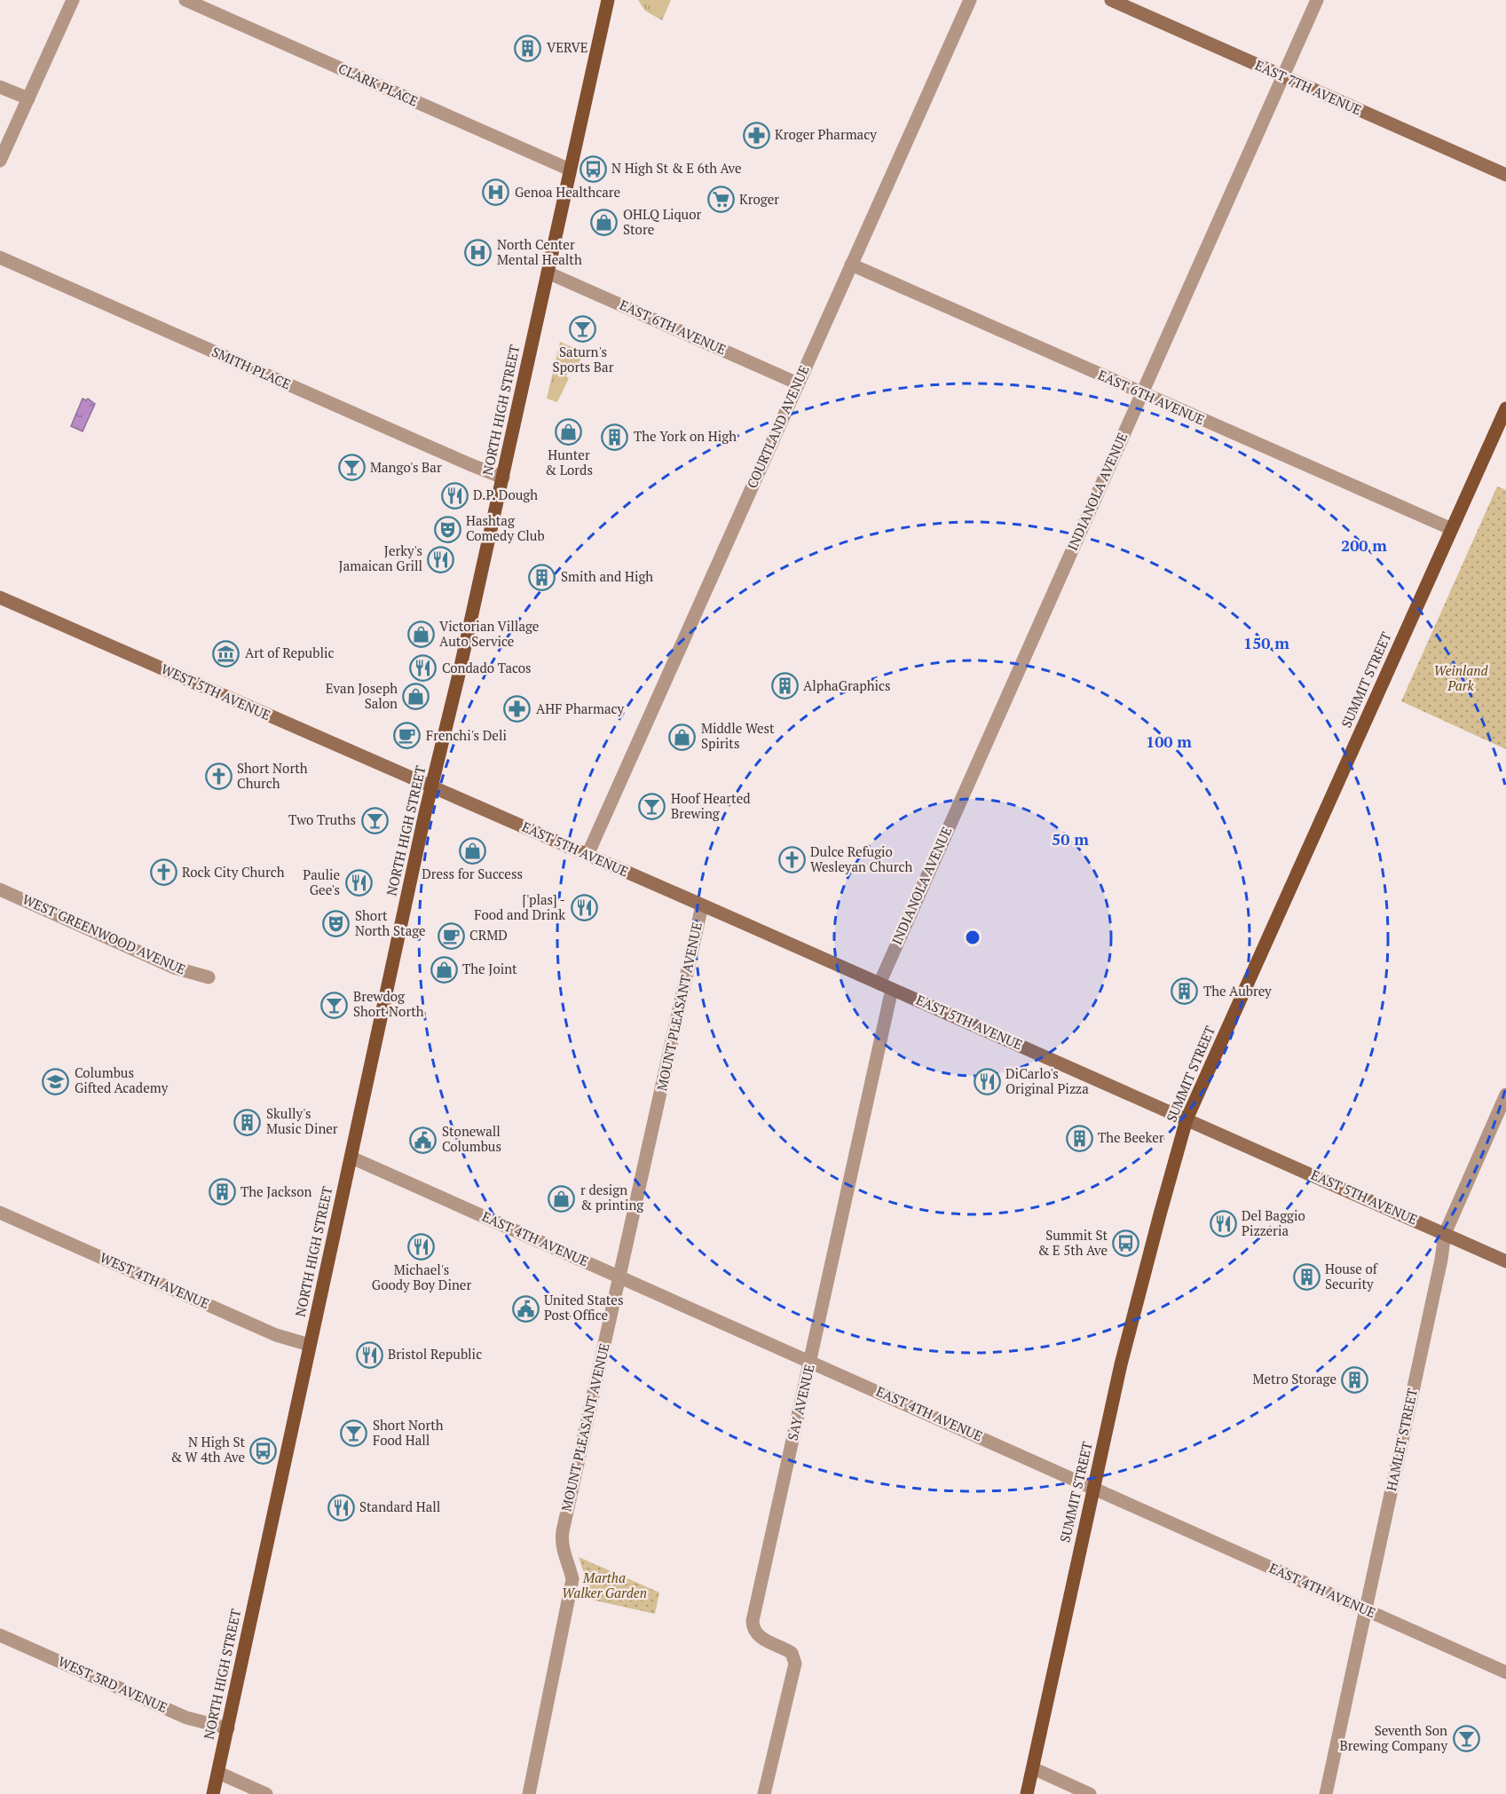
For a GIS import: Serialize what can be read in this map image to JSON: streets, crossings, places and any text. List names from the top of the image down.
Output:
{
  "streets": {
    "main road": [
      "EAST 7TH AVENUE",
      "NORTH HIGH STREET",
      "SUMMIT STREET",
      "WEST 5TH AVENUE",
      "EAST 5TH AVENUE"
    ],
    "street": [
      "CLARK PLACE",
      "EAST 6TH AVENUE",
      "SMITH PLACE",
      "COURTLAND AVENUE",
      "INDIANOLA AVENUE",
      "WEST GREENWOOD AVENUE",
      "MOUNT PLEASANT AVENUE",
      "EAST 4TH AVENUE",
      "WEST 4TH AVENUE",
      "SAY AVENUE",
      "HAMLET STREET",
      "WEST 3RD AVENUE"
    ]
  },
  "crossings": [
    ["CLARK PLACE", "NORTH HIGH STREET"],
    ["EAST 7TH AVENUE", "INDIANOLA AVENUE"],
    ["EAST 6TH AVENUE", "NORTH HIGH STREET"],
    ["EAST 6TH AVENUE", "COURTLAND AVENUE"],
    ["EAST 6TH AVENUE", "INDIANOLA AVENUE"],
    ["EAST 6TH AVENUE", "SUMMIT STREET"],
    ["SMITH PLACE", "NORTH HIGH STREET"],
    ["NORTH HIGH STREET", "WEST 5TH AVENUE"],
    ["NORTH HIGH STREET", "EAST 5TH AVENUE"],
    ["NORTH HIGH STREET", "EAST 4TH AVENUE"],
    ["NORTH HIGH STREET", "WEST 4TH AVENUE"],
    ["NORTH HIGH STREET", "WEST 3RD AVENUE"],
    ["COURTLAND AVENUE", "EAST 5TH AVENUE"],
    ["INDIANOLA AVENUE", "EAST 5TH AVENUE"],
    ["INDIANOLA AVENUE", "SAY AVENUE"],
    ["SUMMIT STREET", "EAST 5TH AVENUE"],
    ["SUMMIT STREET", "EAST 4TH AVENUE"],
    ["WEST 5TH AVENUE", "EAST 5TH AVENUE"],
    ["EAST 5TH AVENUE", "MOUNT PLEASANT AVENUE"],
    ["EAST 5TH AVENUE", "SAY AVENUE"],
    ["EAST 5TH AVENUE", "HAMLET STREET"],
    ["MOUNT PLEASANT AVENUE", "EAST 4TH AVENUE"],
    ["EAST 4TH AVENUE", "SAY AVENUE"],
    ["EAST 4TH AVENUE", "HAMLET STREET"]
  ],
  "parks": ["Weinland Park", "Martha Walker Garden"],
  "places": {
    "building": [
      "VERVE",
      "The York on High",
      "Smith and High",
      "AlphaGraphics",
      "The Aubrey",
      "Skully's Music Diner",
      "The Beeker",
      "The Jackson",
      "House of Security",
      "Metro Storage"
    ],
    "pharmacy": ["Kroger Pharmacy", "AHF Pharmacy"],
    "bus stop": ["N High St & E 6th Ave", "Summit St & E 5th Ave", "N High St & W 4th Ave"],
    "hospital": ["Genoa Healthcare", "North Center Mental Health"],
    "supermarket": ["Kroger"],
    "shop": [
      "OHLQ Liquor Store",
      "Hunter & Lords",
      "Victorian Village Auto Service",
      "Evan Joseph Salon",
      "Middle West Spirits",
      "Dress for Success",
      "The Joint",
      "r design & printing"
    ],
    "bar": [
      "Saturn's Sports Bar",
      "Mango's Bar",
      "Hoof Hearted Brewing",
      "Two Truths",
      "Brewdog Short North",
      "Short North Food Hall",
      "Seventh Son Brewing Company"
    ],
    "restaurant": [
      "D.P. Dough",
      "Jerky's Jamaican Grill",
      "Condado Tacos",
      "Paulie Gee's",
      "['plas] - Food and Drink",
      "DiCarlo's Original Pizza",
      "Del Baggio Pizzeria",
      "Michael's Goody Boy Diner",
      "Bristol Republic",
      "Standard Hall"
    ],
    "theatre": ["Hashtag Comedy Club", "Short North Stage"],
    "museum": ["Art of Republic"],
    "cafe": ["Frenchi's Deli", "CRMD"],
    "church": ["Short North Church", "Dulce Refugio Wesleyan Church", "Rock City Church"],
    "school or university": ["Columbus Gifted Academy"],
    "public building": ["Stonewall Columbus", "United States Post Office"]
  },
  "rings": [
    "200 m",
    "150 m",
    "100 m",
    "50 m"
  ]
}
